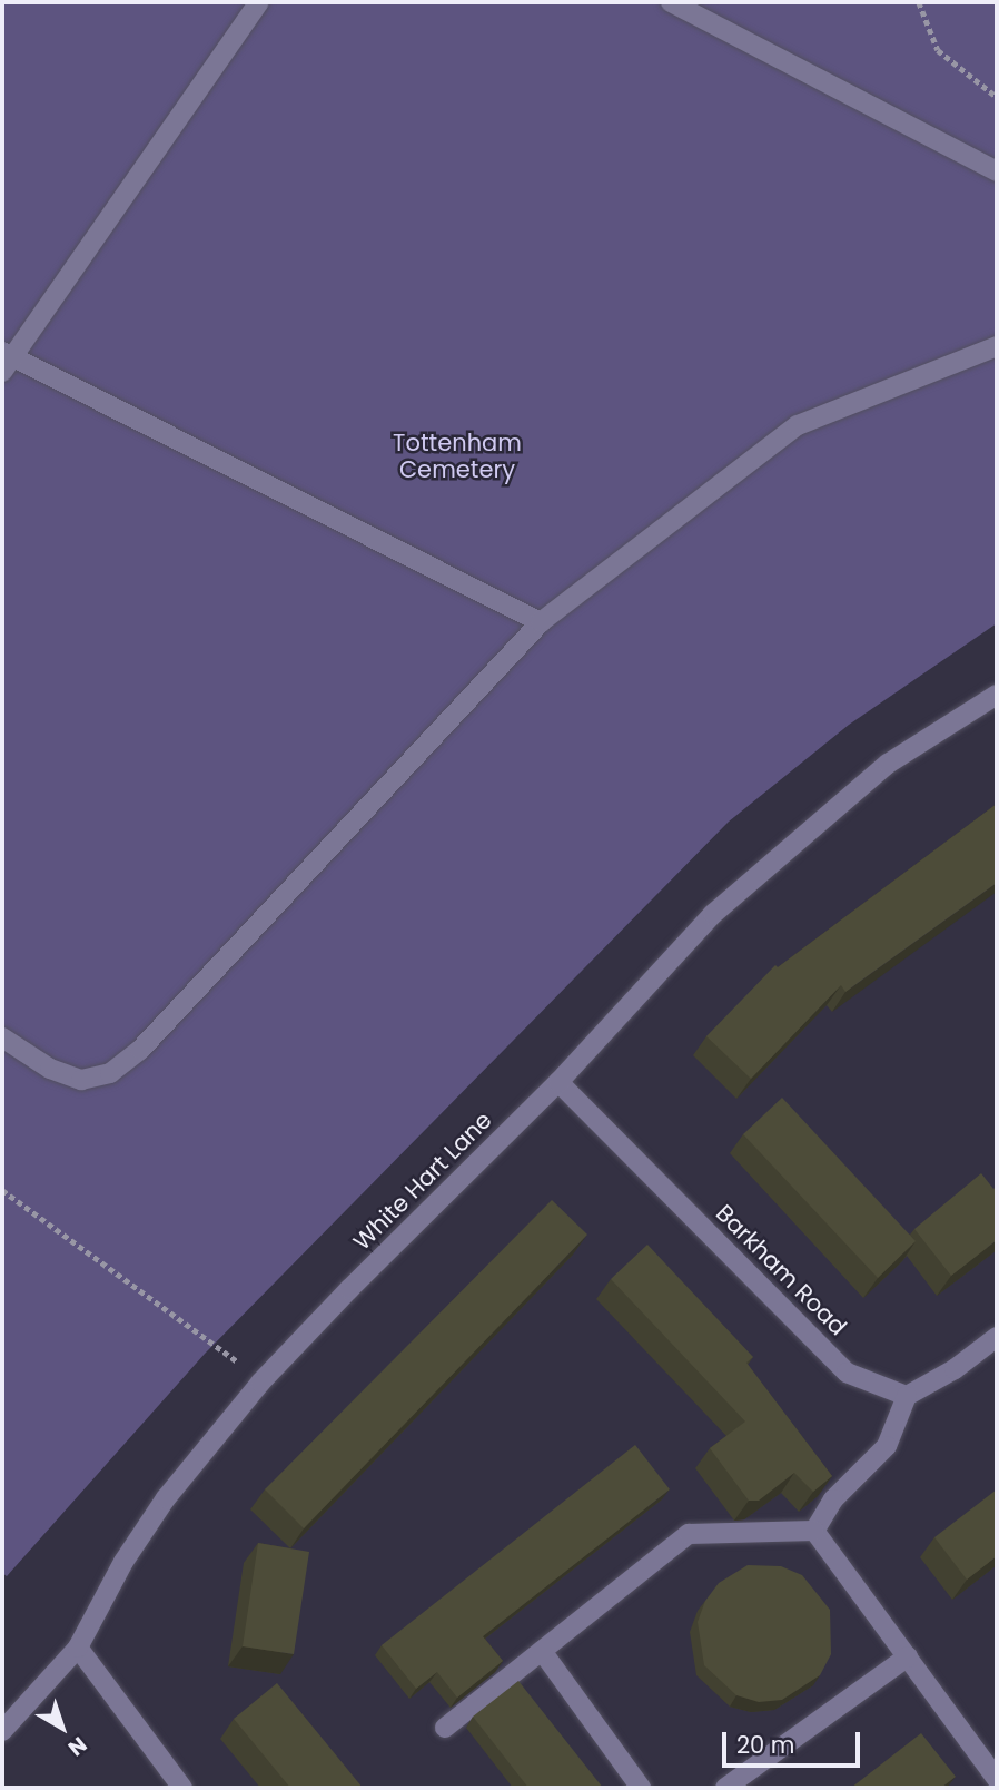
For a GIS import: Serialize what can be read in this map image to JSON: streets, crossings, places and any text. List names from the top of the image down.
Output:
{
  "streets": {
    "street": ["White Hart Lane", "Barkham Road"]
  },
  "crossings": [
    ["White Hart Lane", "Barkham Road"]
  ],
  "parks": ["Tottenham Cemetery"],
  "scale_bar": "20 m",
  "north": "bottom right"
}
